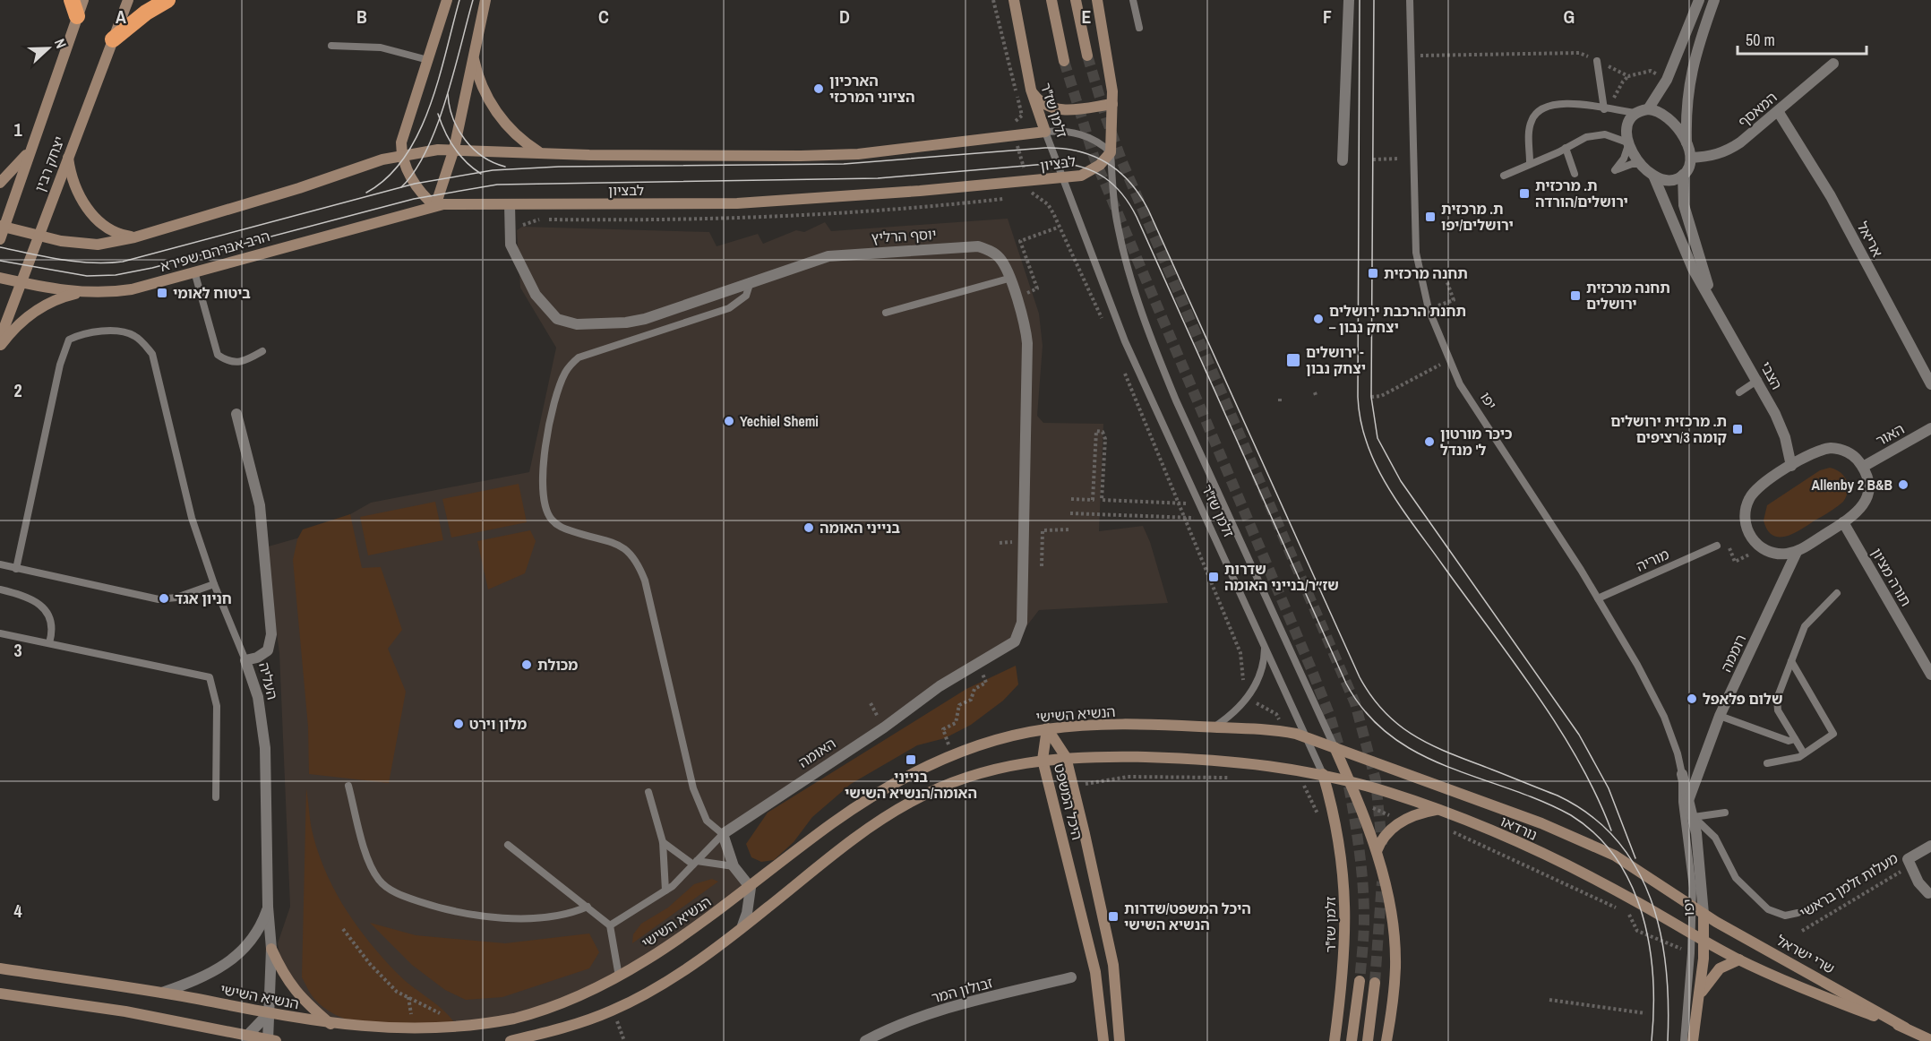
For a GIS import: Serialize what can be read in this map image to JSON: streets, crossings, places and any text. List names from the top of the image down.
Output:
{
  "streets": {
    "street": [
      "המאסף",
      "זלמן שז\"ר",
      "לבציון",
      "יצחק רבין",
      "יוסף הרליץ",
      "אריאל",
      "הרב אברהם שפירא",
      "הצבי",
      "יפו",
      "האור",
      "תורה מציון",
      "רוממה",
      "העליה",
      "הנשיא השישי",
      "האומה",
      "היכל המשפט",
      "נורדאו",
      "מעלות זלמן בראשי",
      "שרי ישראל",
      "זבולון המר"
    ],
    "lane": ["מוריה"]
  },
  "crossings": [
    ["המאסף", "אריאל"],
    ["המאסף", "הצבי"],
    ["זלמן שז\"ר", "לבציון"],
    ["זלמן שז\"ר", "הנשיא השישי"],
    ["זלמן שז\"ר", "נורדאו"],
    ["לבציון", "יוסף הרליץ"],
    ["לבציון", "הרב אברהם שפירא"],
    ["יצחק רבין", "הרב אברהם שפירא"],
    ["יוסף הרליץ", "האומה"],
    ["הצבי", "האור"],
    ["הצבי", "תורה מציון"],
    ["הצבי", "רוממה"],
    ["יפו", "מוריה"],
    ["יפו", "רוממה"],
    ["יפו", "נורדאו"],
    ["יפו", "שרי ישראל"],
    ["האור", "תורה מציון"],
    ["האור", "רוממה"],
    ["תורה מציון", "רוממה"],
    ["העליה", "הנשיא השישי"],
    ["הנשיא השישי", "היכל המשפט"],
    ["הנשיא השישי", "נורדאו"],
    ["נורדאו", "שרי ישראל"]
  ],
  "places": {
    "other": [
      "הארכיון הציוני המרכזי",
      "תחנת הרכבת ירושלים – יצחק נבון",
      "Yechiel Shemi",
      "כיכר מורטון ל' מנדל",
      "Allenby 2 B&B",
      "בנייני האומה",
      "חניון אגד",
      "מכולת",
      "שלום פלאפל",
      "מלון וירט"
    ],
    "transit": [
      "ת. מרכזית ירושלים/הורדה",
      "ת. מרכזית ירושלים/יפו",
      "תחנה מרכזית",
      "ביטוח לאומי",
      "תחנה מרכזית ירושלים",
      "ירושלים - יצחק נבון",
      "ת. מרכזית ירושלים קומה 3/רציפים",
      "שדרות שז״ר/בנייני האומה",
      "בנייני האומה/הנשיא השישי",
      "היכל המשפט/שדרות הנשיא השישי"
    ]
  },
  "scale_bar": "50 m",
  "north": "right",
  "grid": {
    "columns": [
      "A",
      "B",
      "C",
      "D",
      "E",
      "F",
      "G"
    ],
    "rows": [
      "1",
      "2",
      "3",
      "4"
    ]
  }
}
